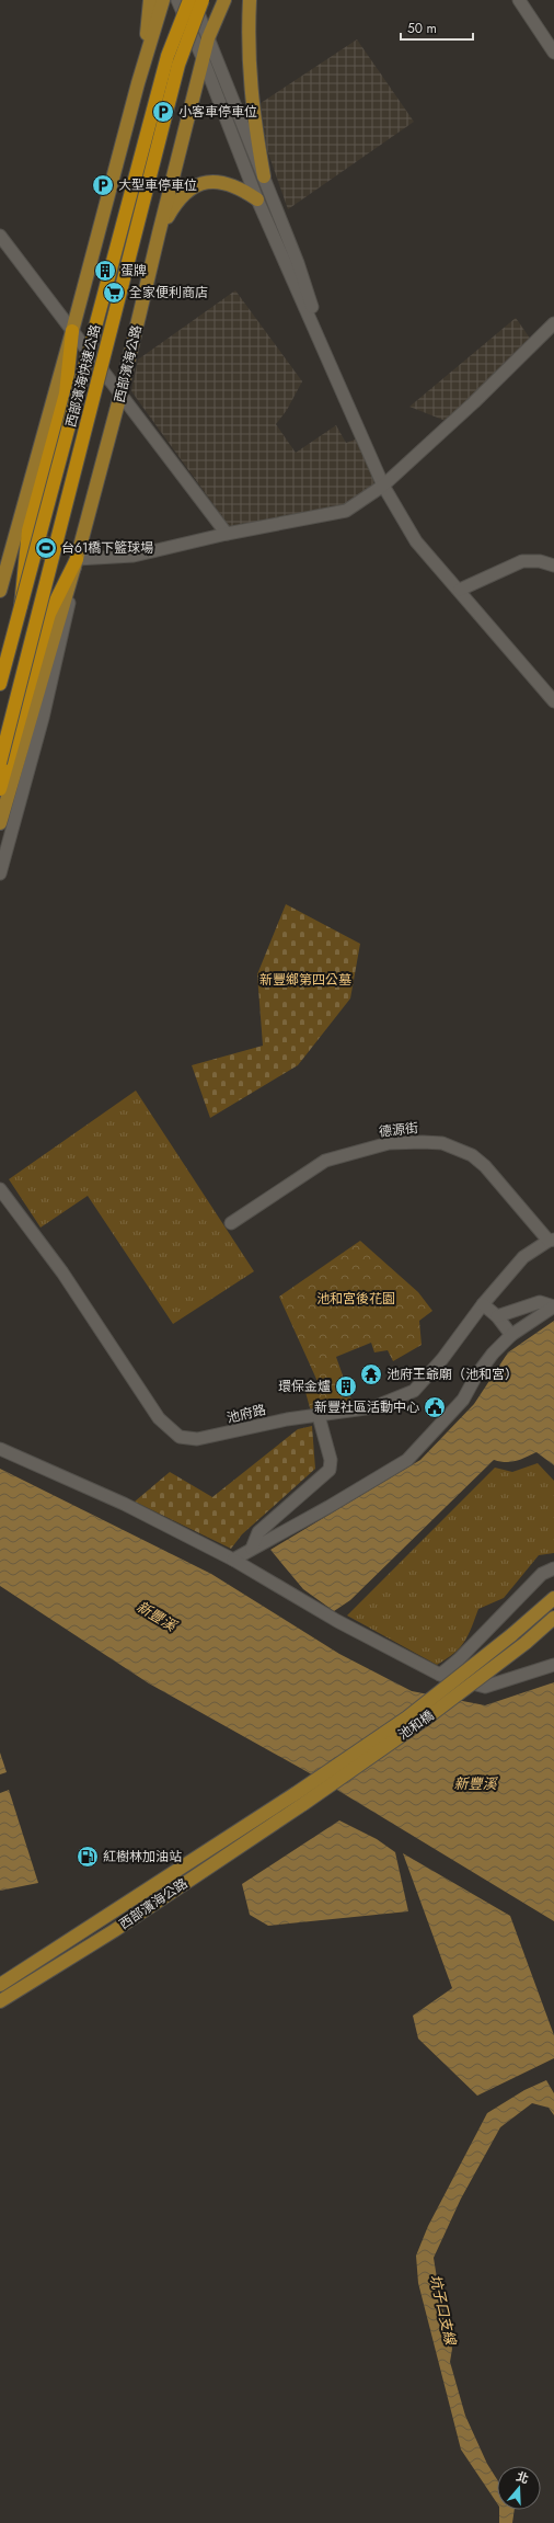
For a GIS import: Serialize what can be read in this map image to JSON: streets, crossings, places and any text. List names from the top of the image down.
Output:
{
  "streets": {
    "highway": ["西部濱海快速公路"],
    "main road": ["西部濱海公路", "池和橋"],
    "street": ["德源街", "池府路"]
  },
  "crossings": [
    ["西部濱海公路", "池和橋"],
    ["德源街", "池府路"]
  ],
  "water": ["新豐溪", "坑子口支線"],
  "parks": ["新豐鄉第四公墓", "池和宮後花園"],
  "places": {
    "parking": ["小客車停車位", "大型車停車位"],
    "building": ["蛋牌", "環保金爐"],
    "supermarket": ["全家便利商店"],
    "sports": ["台61橋下籃球場"],
    "temple": ["池府王爺廟（池和宮）"],
    "public building": ["新豐社區活動中心"],
    "fuel station": ["紅樹林加油站"]
  },
  "scale_bar": "50 m",
  "north": "top"
}
